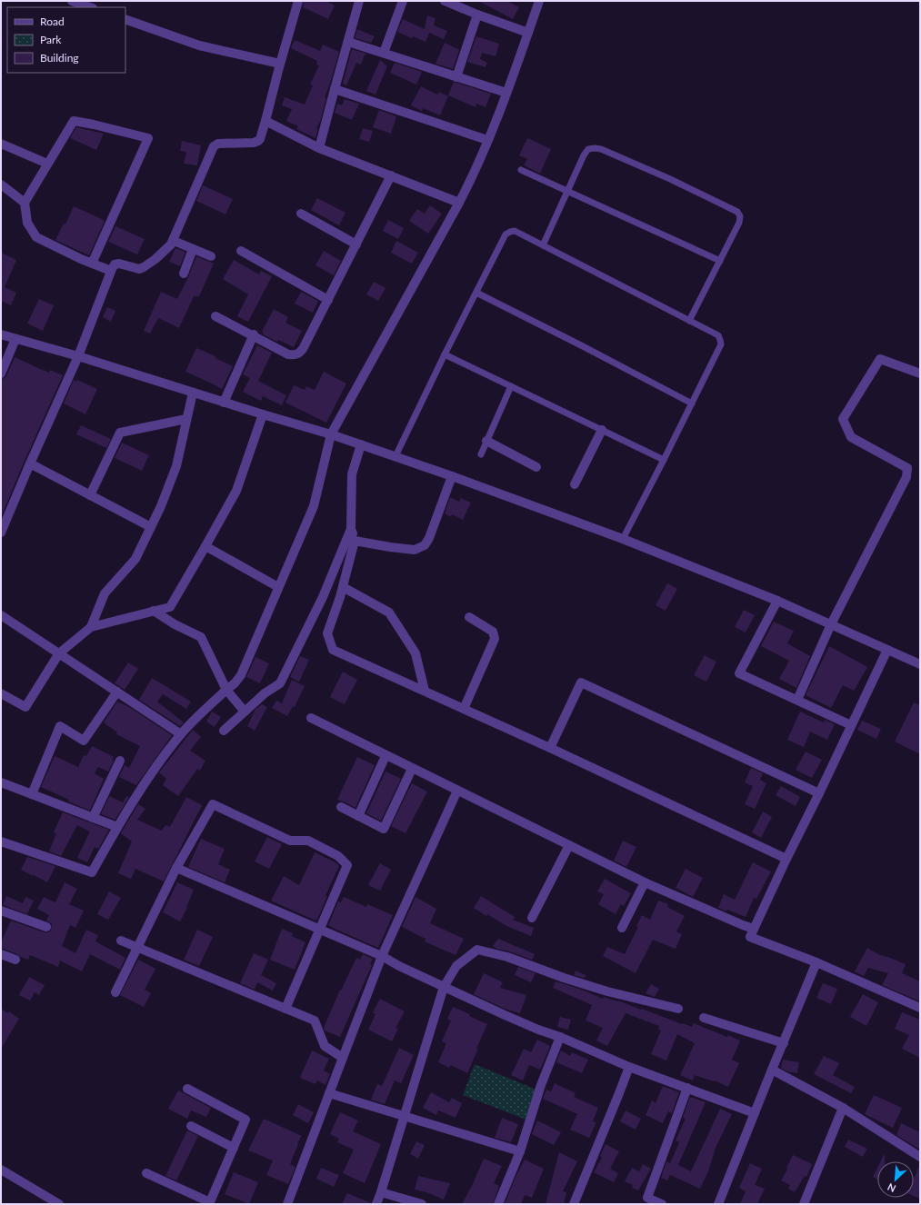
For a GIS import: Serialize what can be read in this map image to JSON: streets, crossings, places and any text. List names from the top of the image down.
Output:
{
  "legend": ["Road", "Park", "Building"],
  "north": "bottom left"
}
